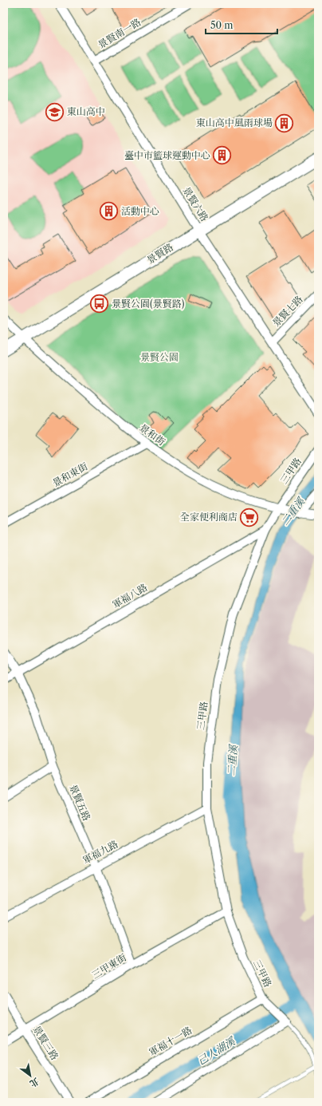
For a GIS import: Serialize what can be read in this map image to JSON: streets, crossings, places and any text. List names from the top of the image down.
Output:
{
  "streets": {
    "street": [
      "景賢南一路",
      "景賢六路",
      "景賢路",
      "景賢七路",
      "景和街",
      "三甲路",
      "景和東街",
      "軍福八路",
      "景賢五路",
      "軍福九路",
      "三甲東街",
      "軍福十一路",
      "景賢三路"
    ]
  },
  "crossings": [
    ["景賢南一路", "景賢六路"],
    ["景賢六路", "景賢路"],
    ["景賢六路", "景賢七路"],
    ["景賢路", "景和街"],
    ["景和街", "三甲路"],
    ["景和街", "景和東街"],
    ["三甲路", "軍福八路"],
    ["三甲路", "軍福九路"],
    ["三甲路", "三甲東街"],
    ["三甲路", "軍福十一路"],
    ["軍福八路", "景賢五路"],
    ["景賢五路", "軍福九路"],
    ["景賢五路", "三甲東街"],
    ["三甲東街", "景賢三路"]
  ],
  "water": ["二重溪", "己人湖溪"],
  "parks": ["景賢公園"],
  "places": {
    "school or university": ["東山高中"],
    "building": ["東山高中風雨球場", "臺中市籃球運動中心", "活動中心"],
    "bus stop": ["景賢公園(景賢路)"],
    "supermarket": ["全家便利商店"]
  },
  "scale_bar": "50 m",
  "north": "bottom right"
}
